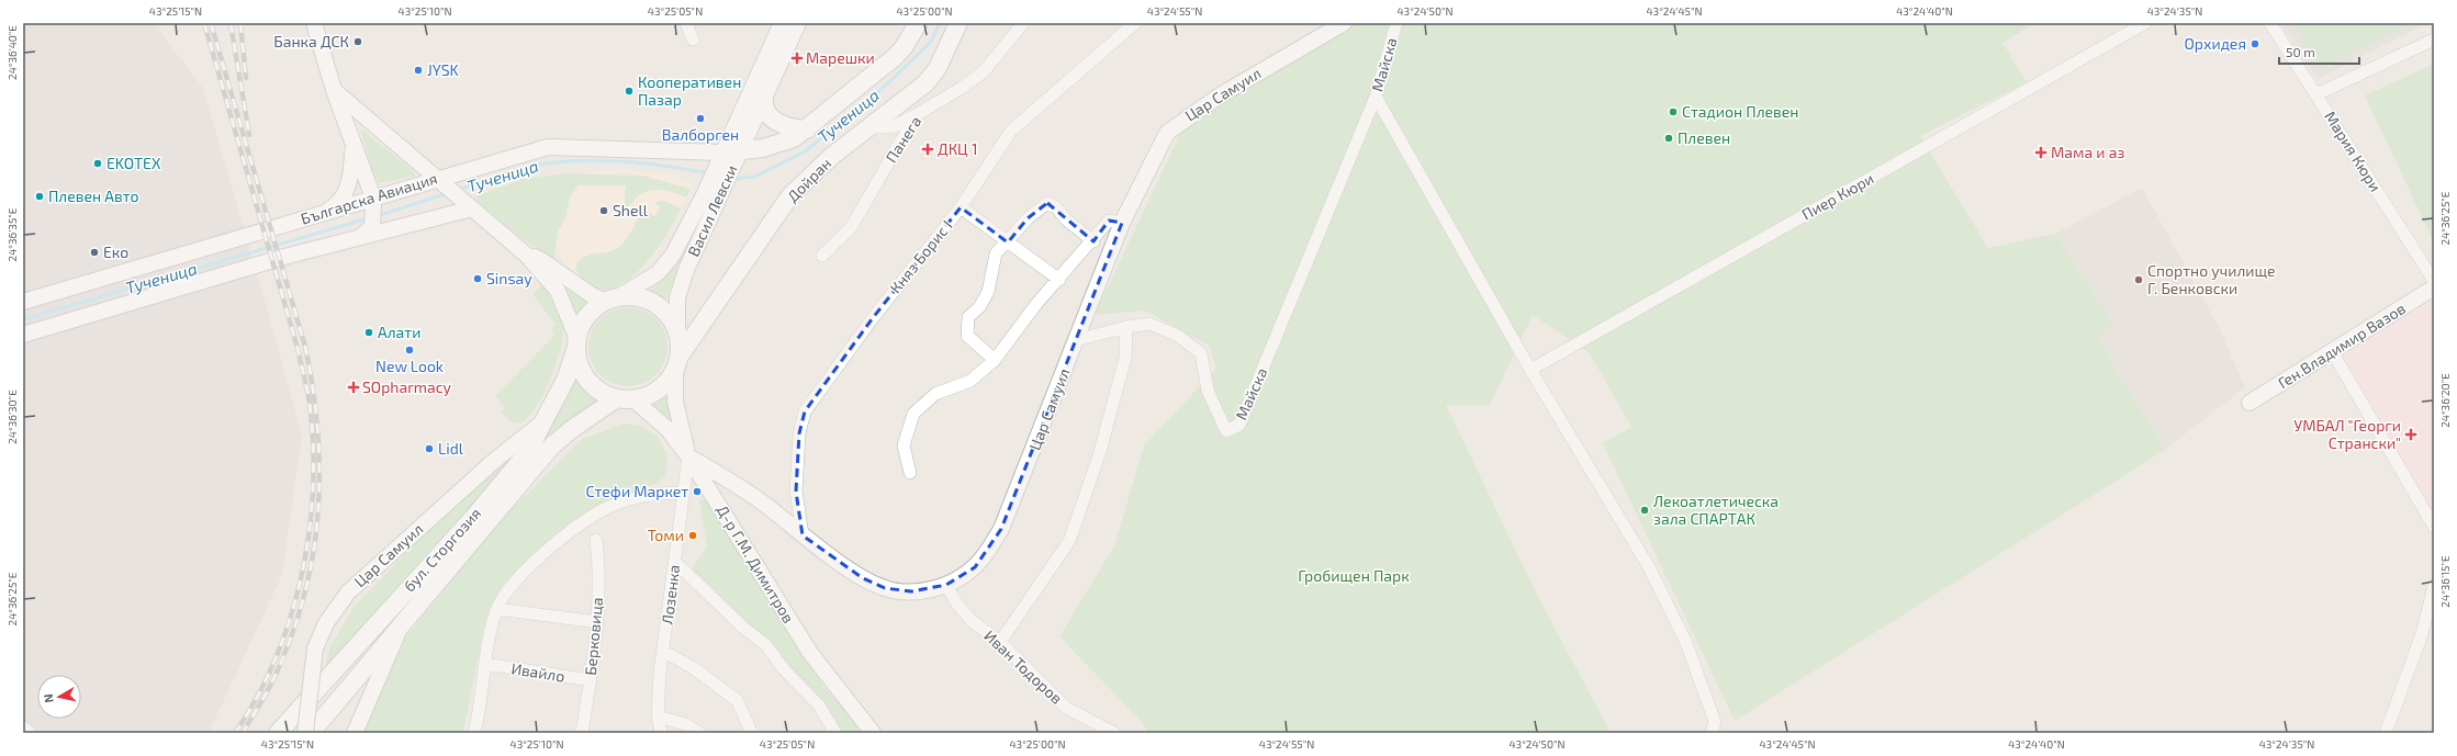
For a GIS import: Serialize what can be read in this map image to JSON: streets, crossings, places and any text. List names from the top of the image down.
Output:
{
  "streets": {
    "main road": ["Дойран", "бул. Сторгозия"],
    "street": [
      "Майска",
      "Цар Самуил",
      "Панега",
      "Мария Кюри",
      "Пиер Кюри",
      "Българска Авиация",
      "Васил Левски",
      "Княз Борис I",
      "Ген.Владимир Вазов",
      "Д-р Г.М. Димитров",
      "Лозенка",
      "Берковица",
      "Иван Тодоров",
      "Ивайло"
    ]
  },
  "crossings": [
    ["Цар Самуил", "Княз Борис I"],
    ["Цар Самуил", "бул. Сторгозия"],
    ["Цар Самуил", "Д-р Г.М. Димитров"],
    ["Цар Самуил", "Лозенка"],
    ["Цар Самуил", "Иван Тодоров"],
    ["Дойран", "Васил Левски"],
    ["Дойран", "бул. Сторгозия"],
    ["Дойран", "Д-р Г.М. Димитров"],
    ["Българска Авиация", "Васил Левски"],
    ["Васил Левски", "бул. Сторгозия"],
    ["Васил Левски", "Д-р Г.М. Димитров"],
    ["бул. Сторгозия", "Д-р Г.М. Димитров"],
    ["Д-р Г.М. Димитров", "Лозенка"],
    ["Берковица", "Ивайло"]
  ],
  "water": ["Тученица"],
  "parks": ["Гробищен Парк"],
  "places": {
    "other": [
      "Банка ДСК",
      "Орхидея",
      "JYSK",
      "Кооперативен Пазар",
      "Стадион Плевен",
      "Валборген",
      "Плевен",
      "EKOTEX",
      "Плевен Авто",
      "Shell",
      "Еко",
      "Sinsay",
      "Спортно училище Г. Бенковски",
      "Алати",
      "New Look",
      "Lidl",
      "Стефи Маркет",
      "Лекоатлетическа зала СПАРТАК",
      "Томи"
    ],
    "health": [
      "Марешки",
      "ДКЦ 1",
      "Мама и аз",
      "SOpharmacy",
      "УМБАЛ \"Георги Странски\""
    ]
  },
  "scale_bar": "50 m",
  "north": "left",
  "coordinates": [
    "43°25'15\"N",
    "43°25'10\"N",
    "43°25'05\"N",
    "43°25'00\"N",
    "43°24'55\"N",
    "43°24'50\"N",
    "43°24'45\"N",
    "43°24'40\"N",
    "43°24'35\"N",
    "24°36'40\"E",
    "24°36'25\"E",
    "24°36'35\"E",
    "24°36'20\"E",
    "24°36'30\"E",
    "24°36'15\"E"
  ]
}
